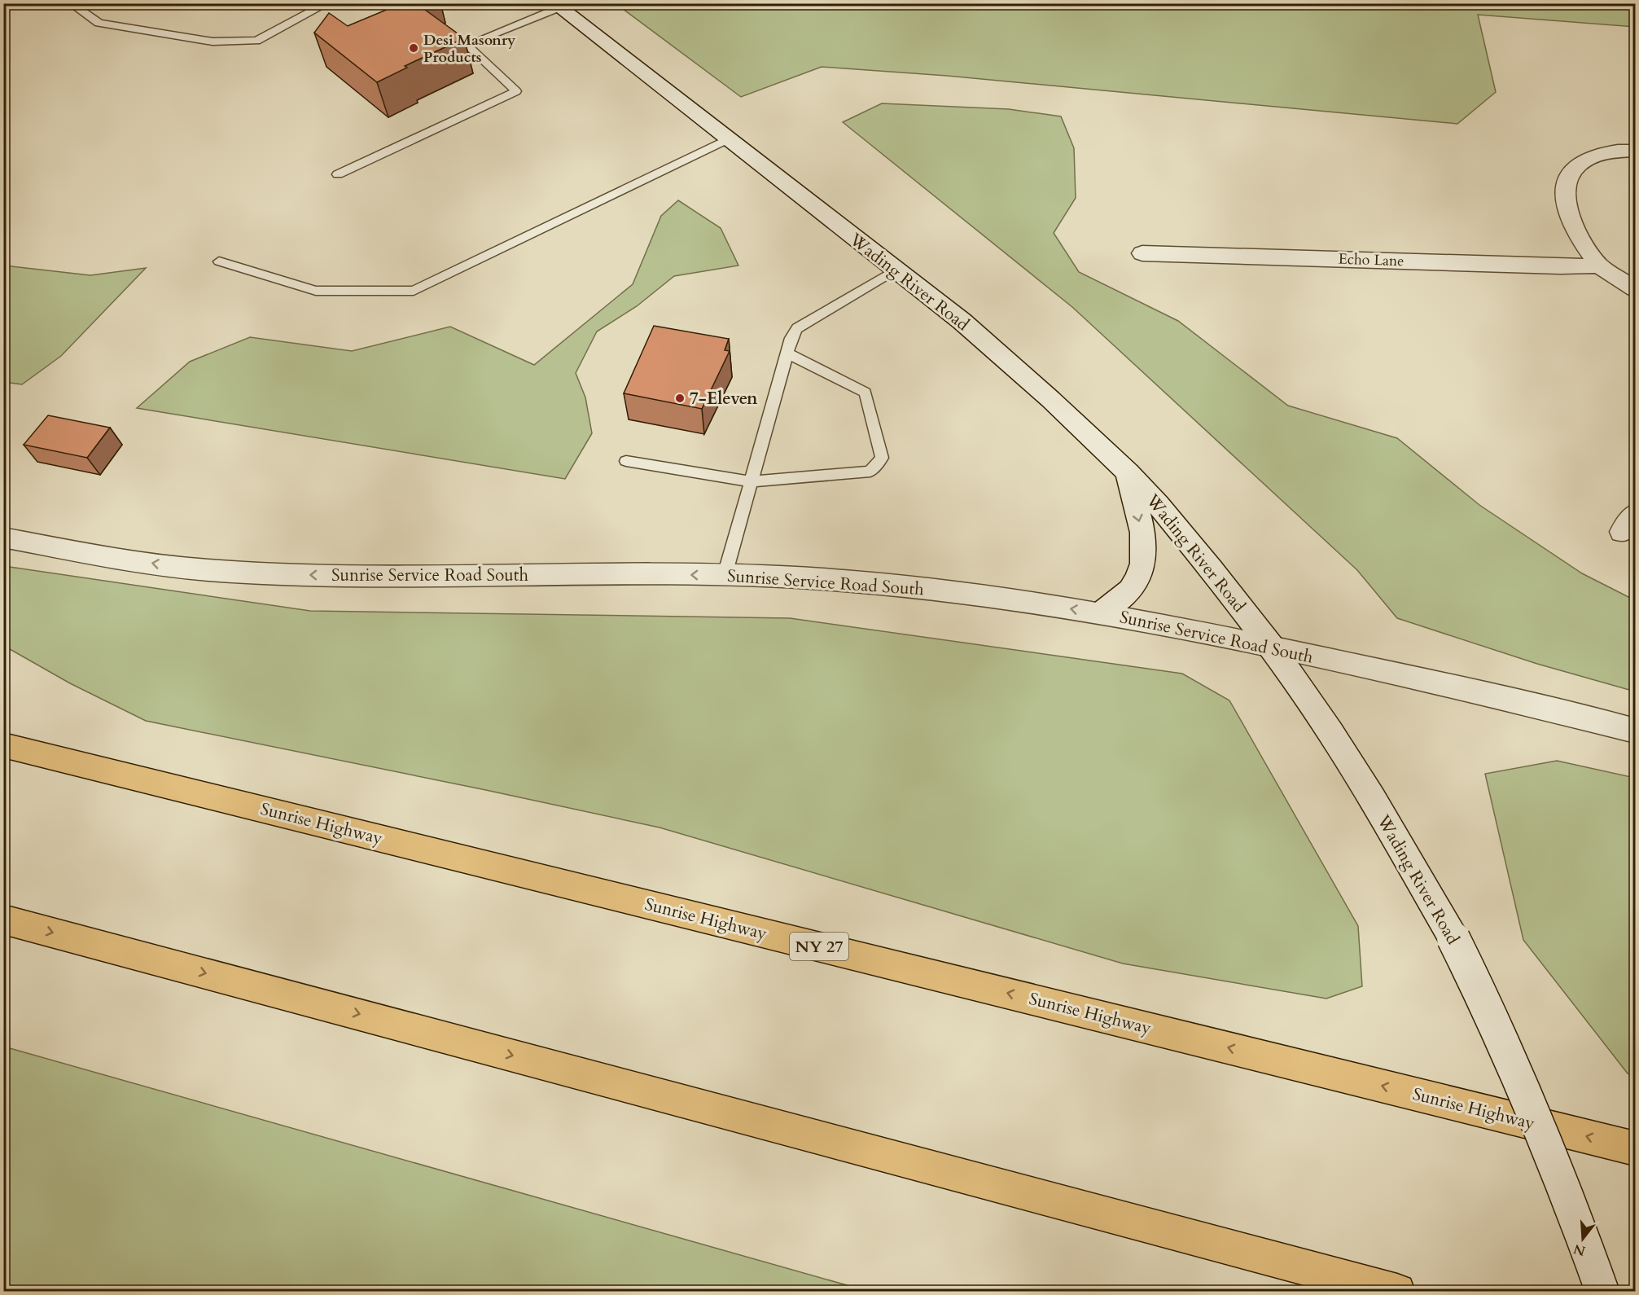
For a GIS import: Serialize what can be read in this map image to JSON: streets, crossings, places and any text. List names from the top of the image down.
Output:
{
  "streets": {
    "highway": ["Sunrise Highway", "NY 27"],
    "street": ["Echo Lane", "Wading River Road", "Sunrise Service Road South"]
  },
  "crossings": [
    ["Wading River Road", "Sunrise Service Road South"]
  ],
  "one_way": ["Sunrise Service Road South"],
  "places": ["Desi Masonry Products", "7-Eleven"],
  "north": "bottom"
}
